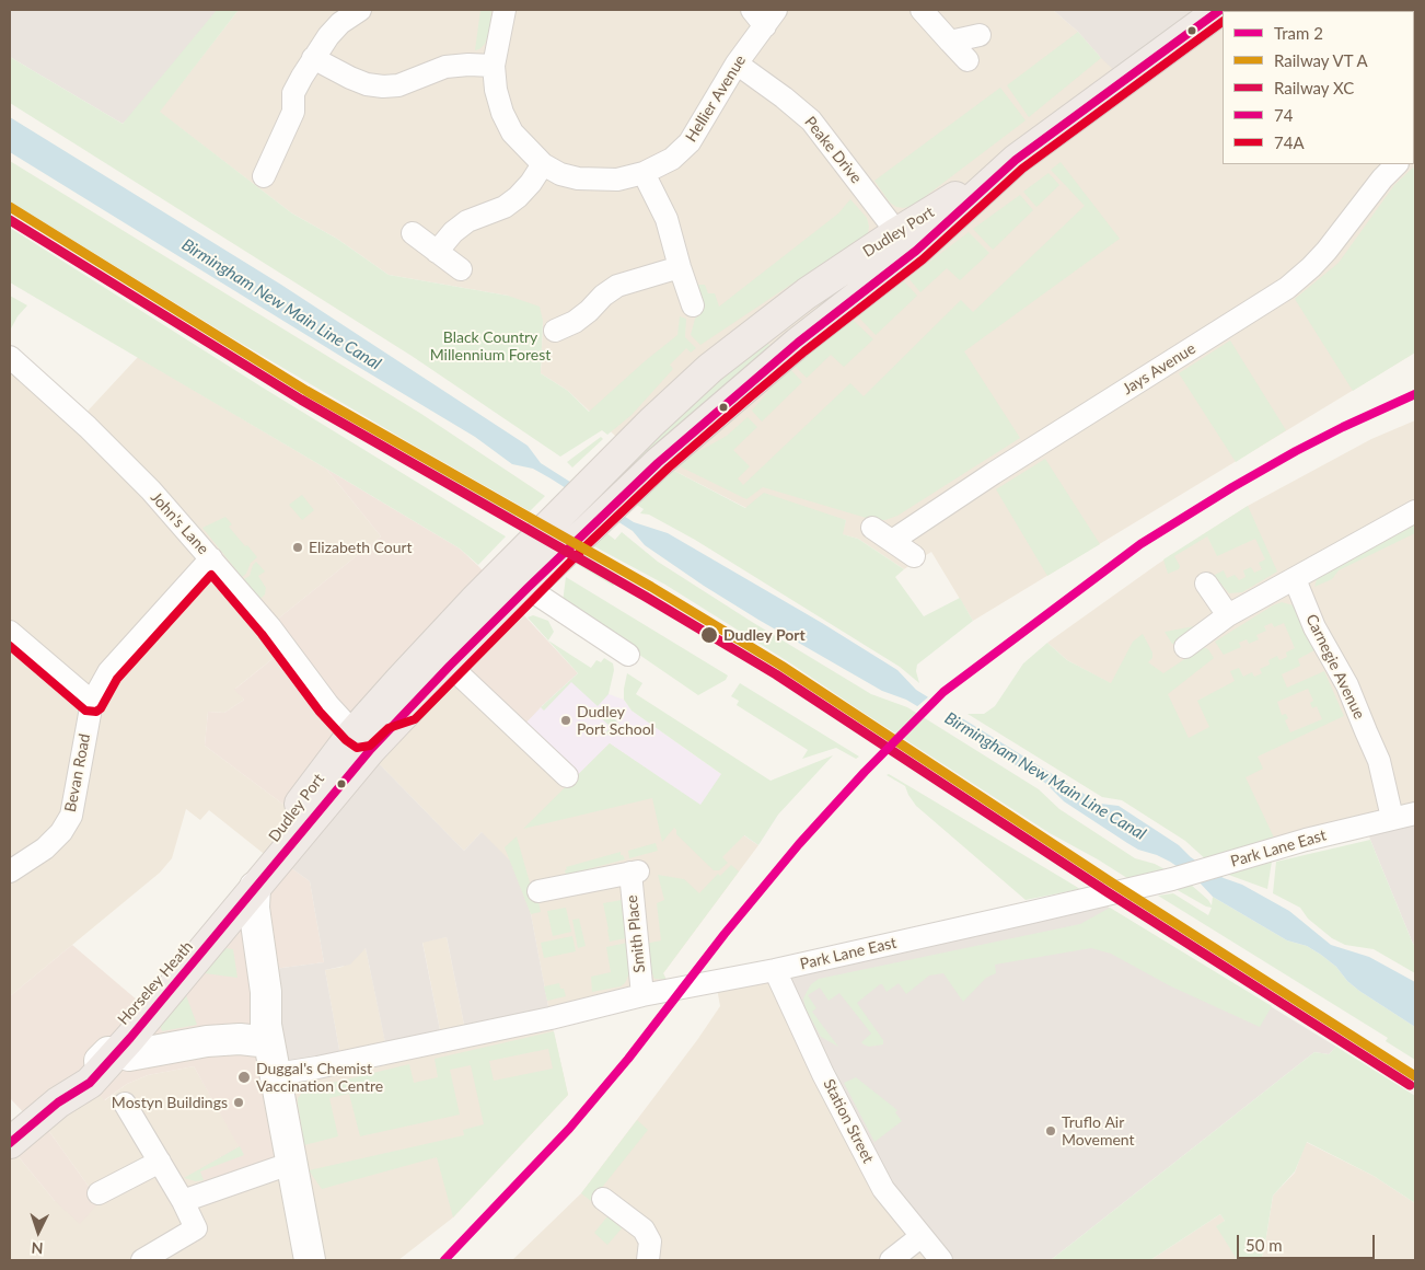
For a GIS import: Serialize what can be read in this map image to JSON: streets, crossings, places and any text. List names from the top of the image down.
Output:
{
  "streets": {
    "highway": ["Dudley Port", "Horseley Heath"],
    "street": [
      "Hellier Avenue",
      "Peake Drive",
      "Jays Avenue",
      "John's Lane",
      "Carnegie Avenue",
      "Bevan Road",
      "Park Lane East",
      "Smith Place",
      "Station Street"
    ]
  },
  "crossings": [
    ["Hellier Avenue", "Peake Drive"],
    ["Peake Drive", "Dudley Port"],
    ["Dudley Port", "John's Lane"],
    ["Dudley Port", "Horseley Heath"],
    ["John's Lane", "Bevan Road"],
    ["Carnegie Avenue", "Park Lane East"],
    ["Park Lane East", "Smith Place"],
    ["Park Lane East", "Station Street"]
  ],
  "water": ["Birmingham New Main Line Canal"],
  "parks": ["Black Country Millennium Forest"],
  "places": [
    "Elizabeth Court",
    "Dudley Port",
    "Dudley Port School",
    "Duggal's Chemist Vaccination Centre",
    "Mostyn Buildings",
    "Truflo Air Movement"
  ],
  "lines": [
    "transit line 74",
    "transit line 74A",
    "rail line XC",
    "tram line 2"
  ],
  "legend": [
    "Tram 2",
    "Railway VT A",
    "Railway XC",
    "74",
    "74A"
  ],
  "scale_bar": "50 m",
  "north": "bottom"
}
